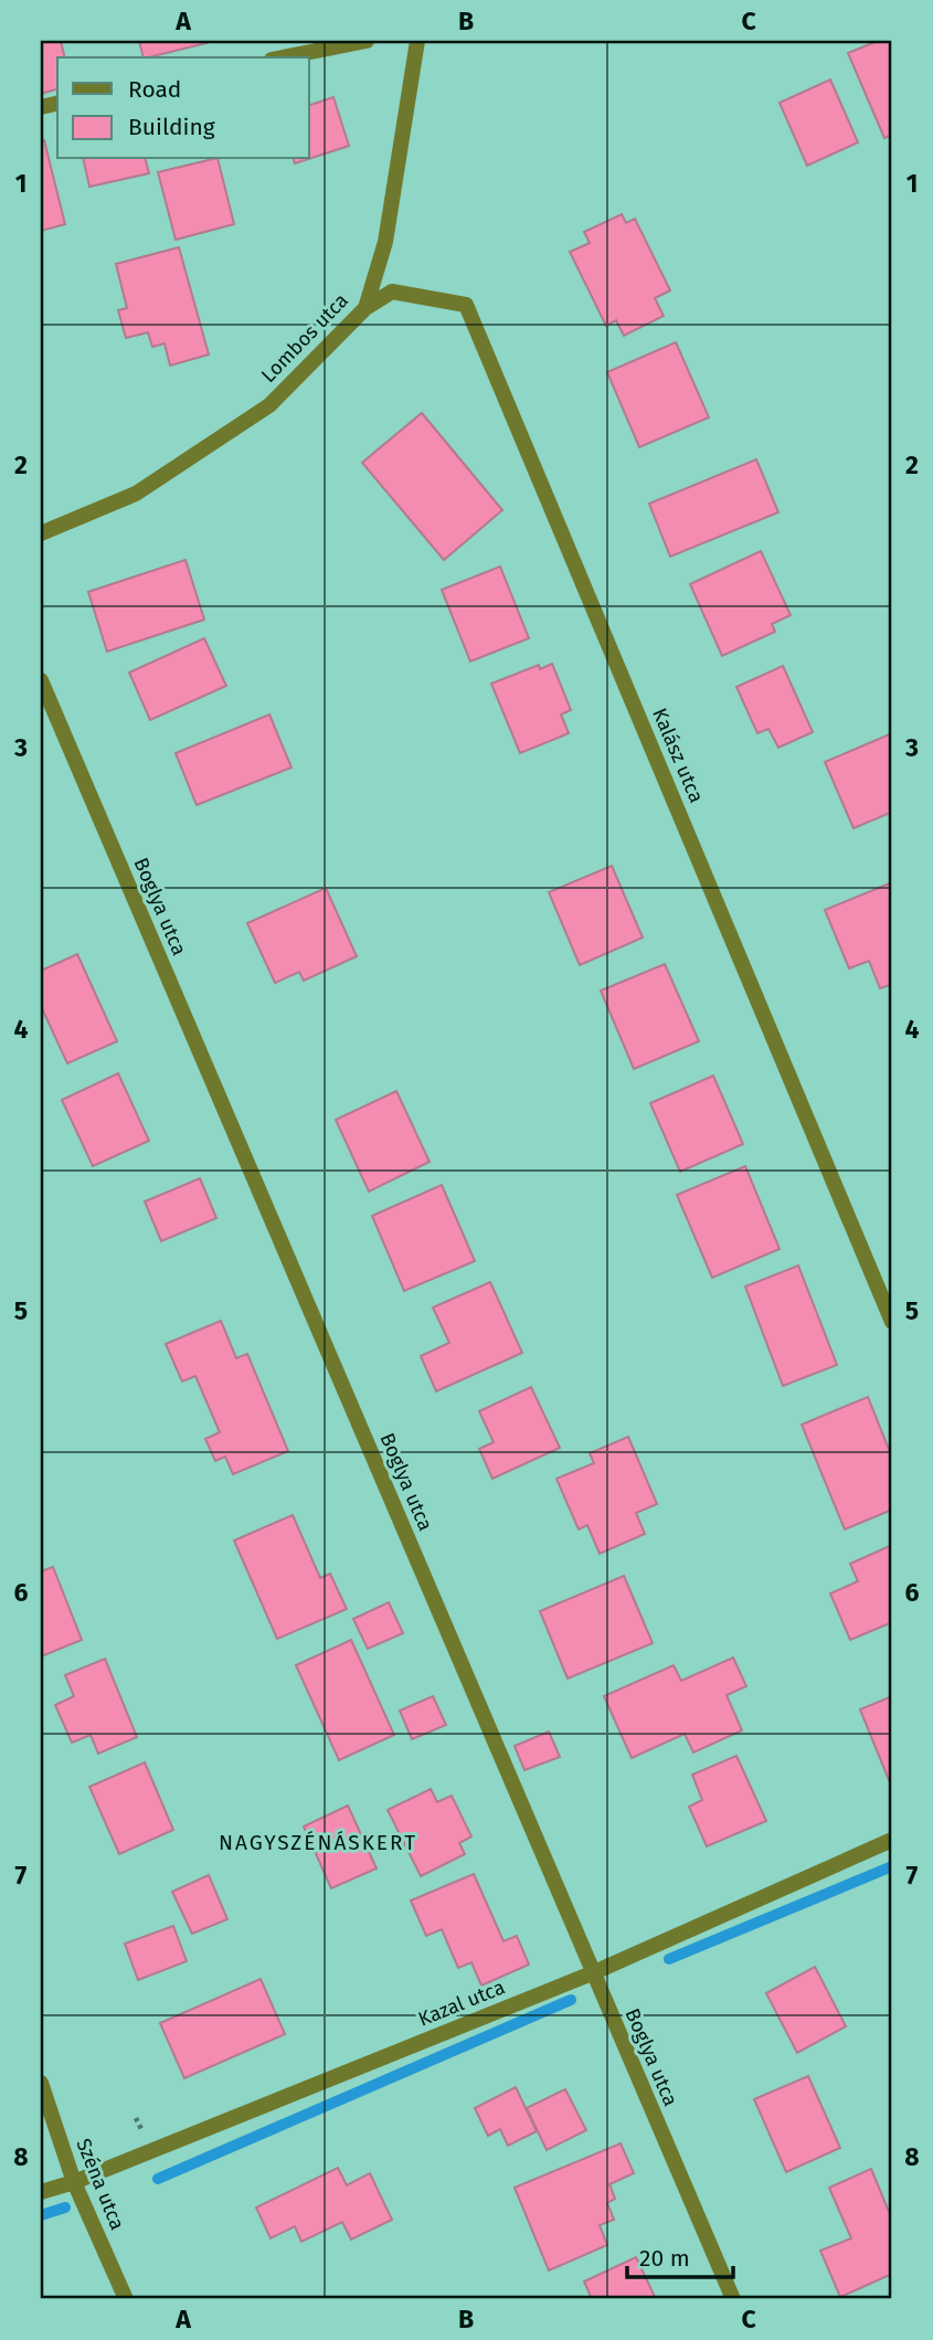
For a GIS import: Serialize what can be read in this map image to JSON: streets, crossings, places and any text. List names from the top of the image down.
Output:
{
  "streets": {
    "street": [
      "Lombos utca",
      "Kalász utca",
      "Boglya utca",
      "Kazal utca",
      "Széna utca"
    ]
  },
  "crossings": [
    ["Lombos utca", "Kalász utca"],
    ["Boglya utca", "Kazal utca"],
    ["Kazal utca", "Széna utca"]
  ],
  "districts": ["NAGYSZÉNÁSKERT"],
  "legend": ["Road", "Building"],
  "scale_bar": "20 m",
  "grid": {
    "columns": ["A", "B", "C"],
    "rows": [
      "1",
      "2",
      "3",
      "4",
      "5",
      "6",
      "7",
      "8"
    ]
  }
}
